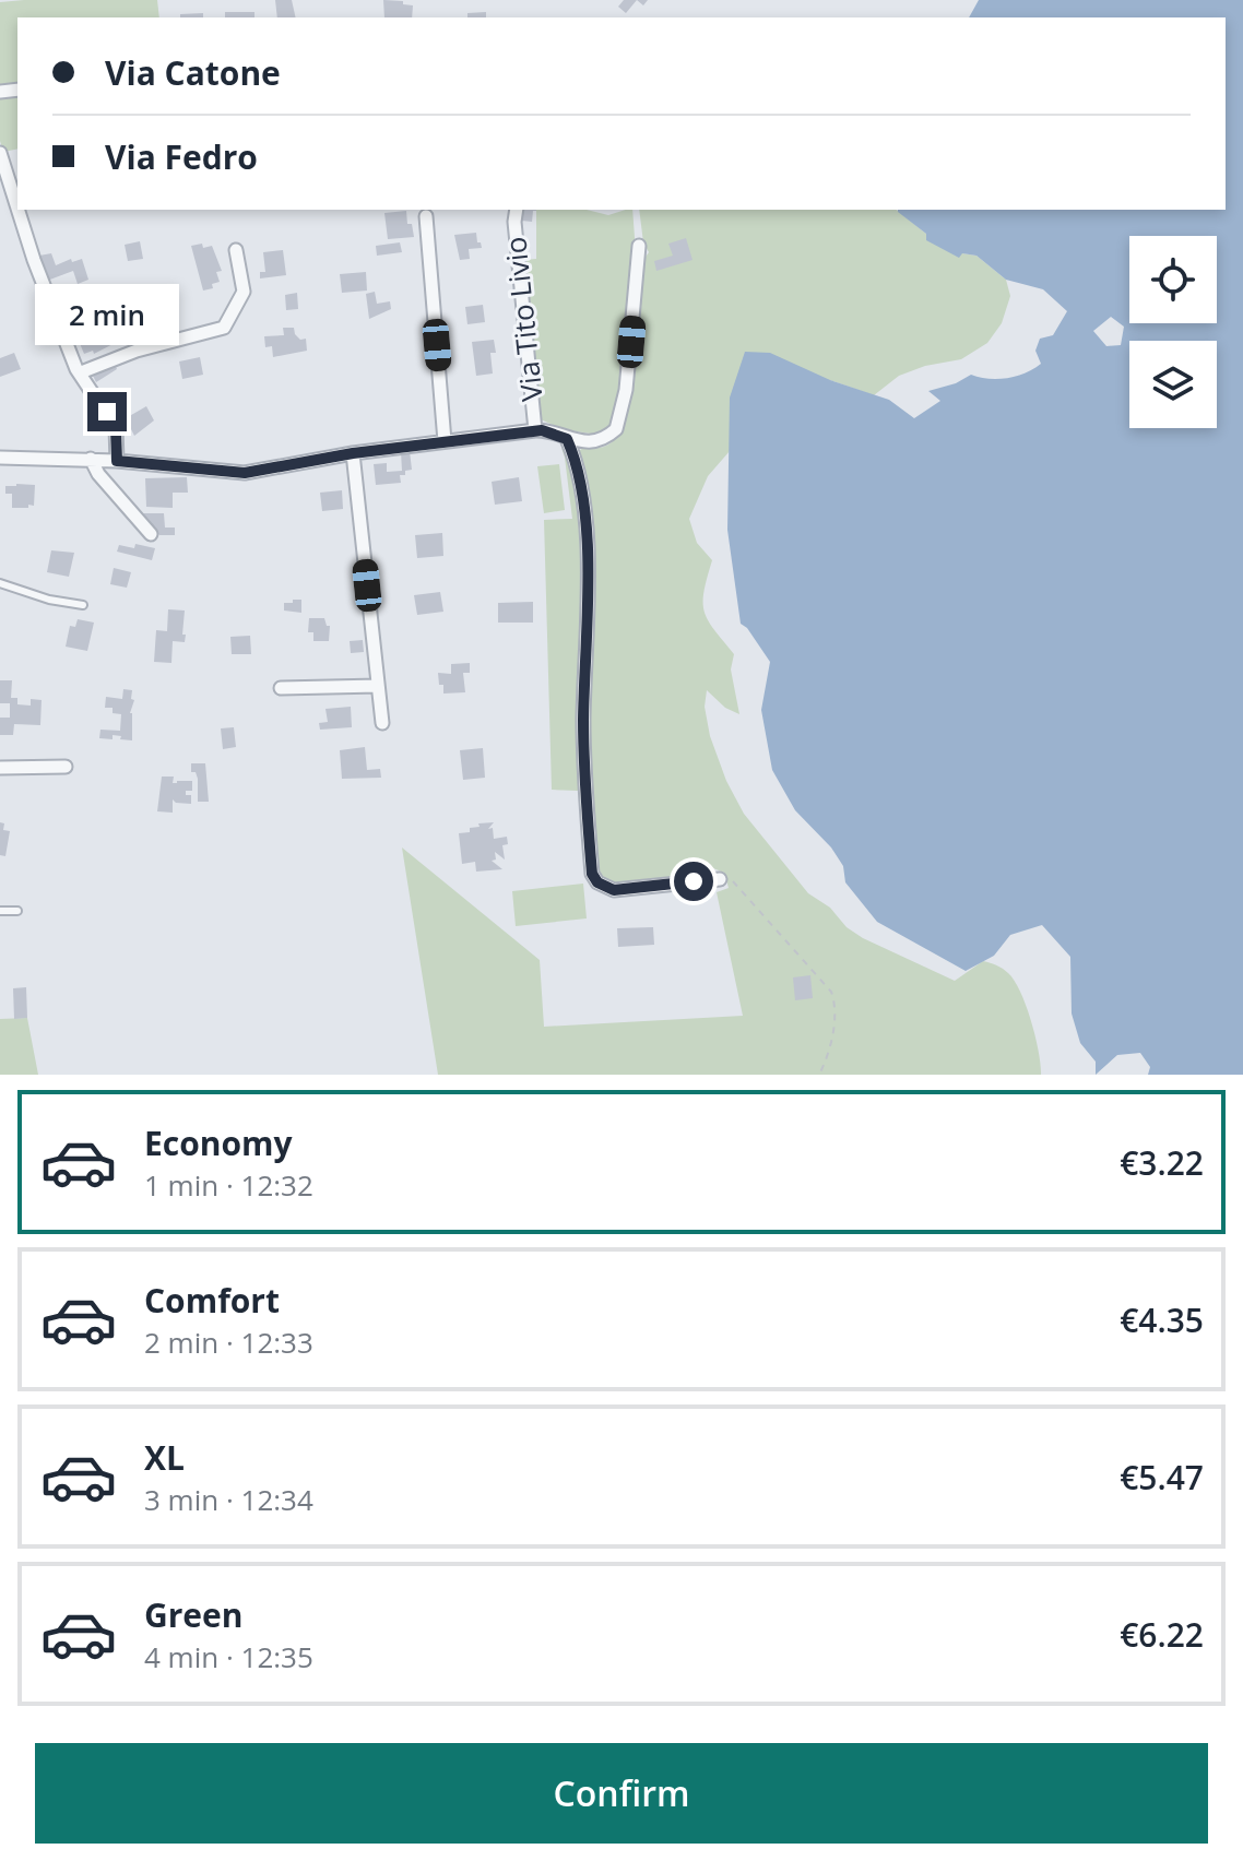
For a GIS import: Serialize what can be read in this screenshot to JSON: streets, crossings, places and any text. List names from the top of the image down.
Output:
{
  "streets": {
    "street": ["Via Tito Livio"]
  },
  "page": {
    "banner": ["Via Catone", "Via Fedro"],
    "bubble": "2 min",
    "list": [
      {
        "name": "Economy",
        "note": "1 min · 12:32",
        "value": "€3.22"
      },
      {
        "name": "Comfort",
        "note": "2 min · 12:33",
        "value": "€4.35"
      },
      {
        "name": "XL",
        "note": "3 min · 12:34",
        "value": "€5.47"
      },
      {
        "name": "Green",
        "note": "4 min · 12:35",
        "value": "€6.22"
      }
    ],
    "buttons": "Confirm"
  }
}
